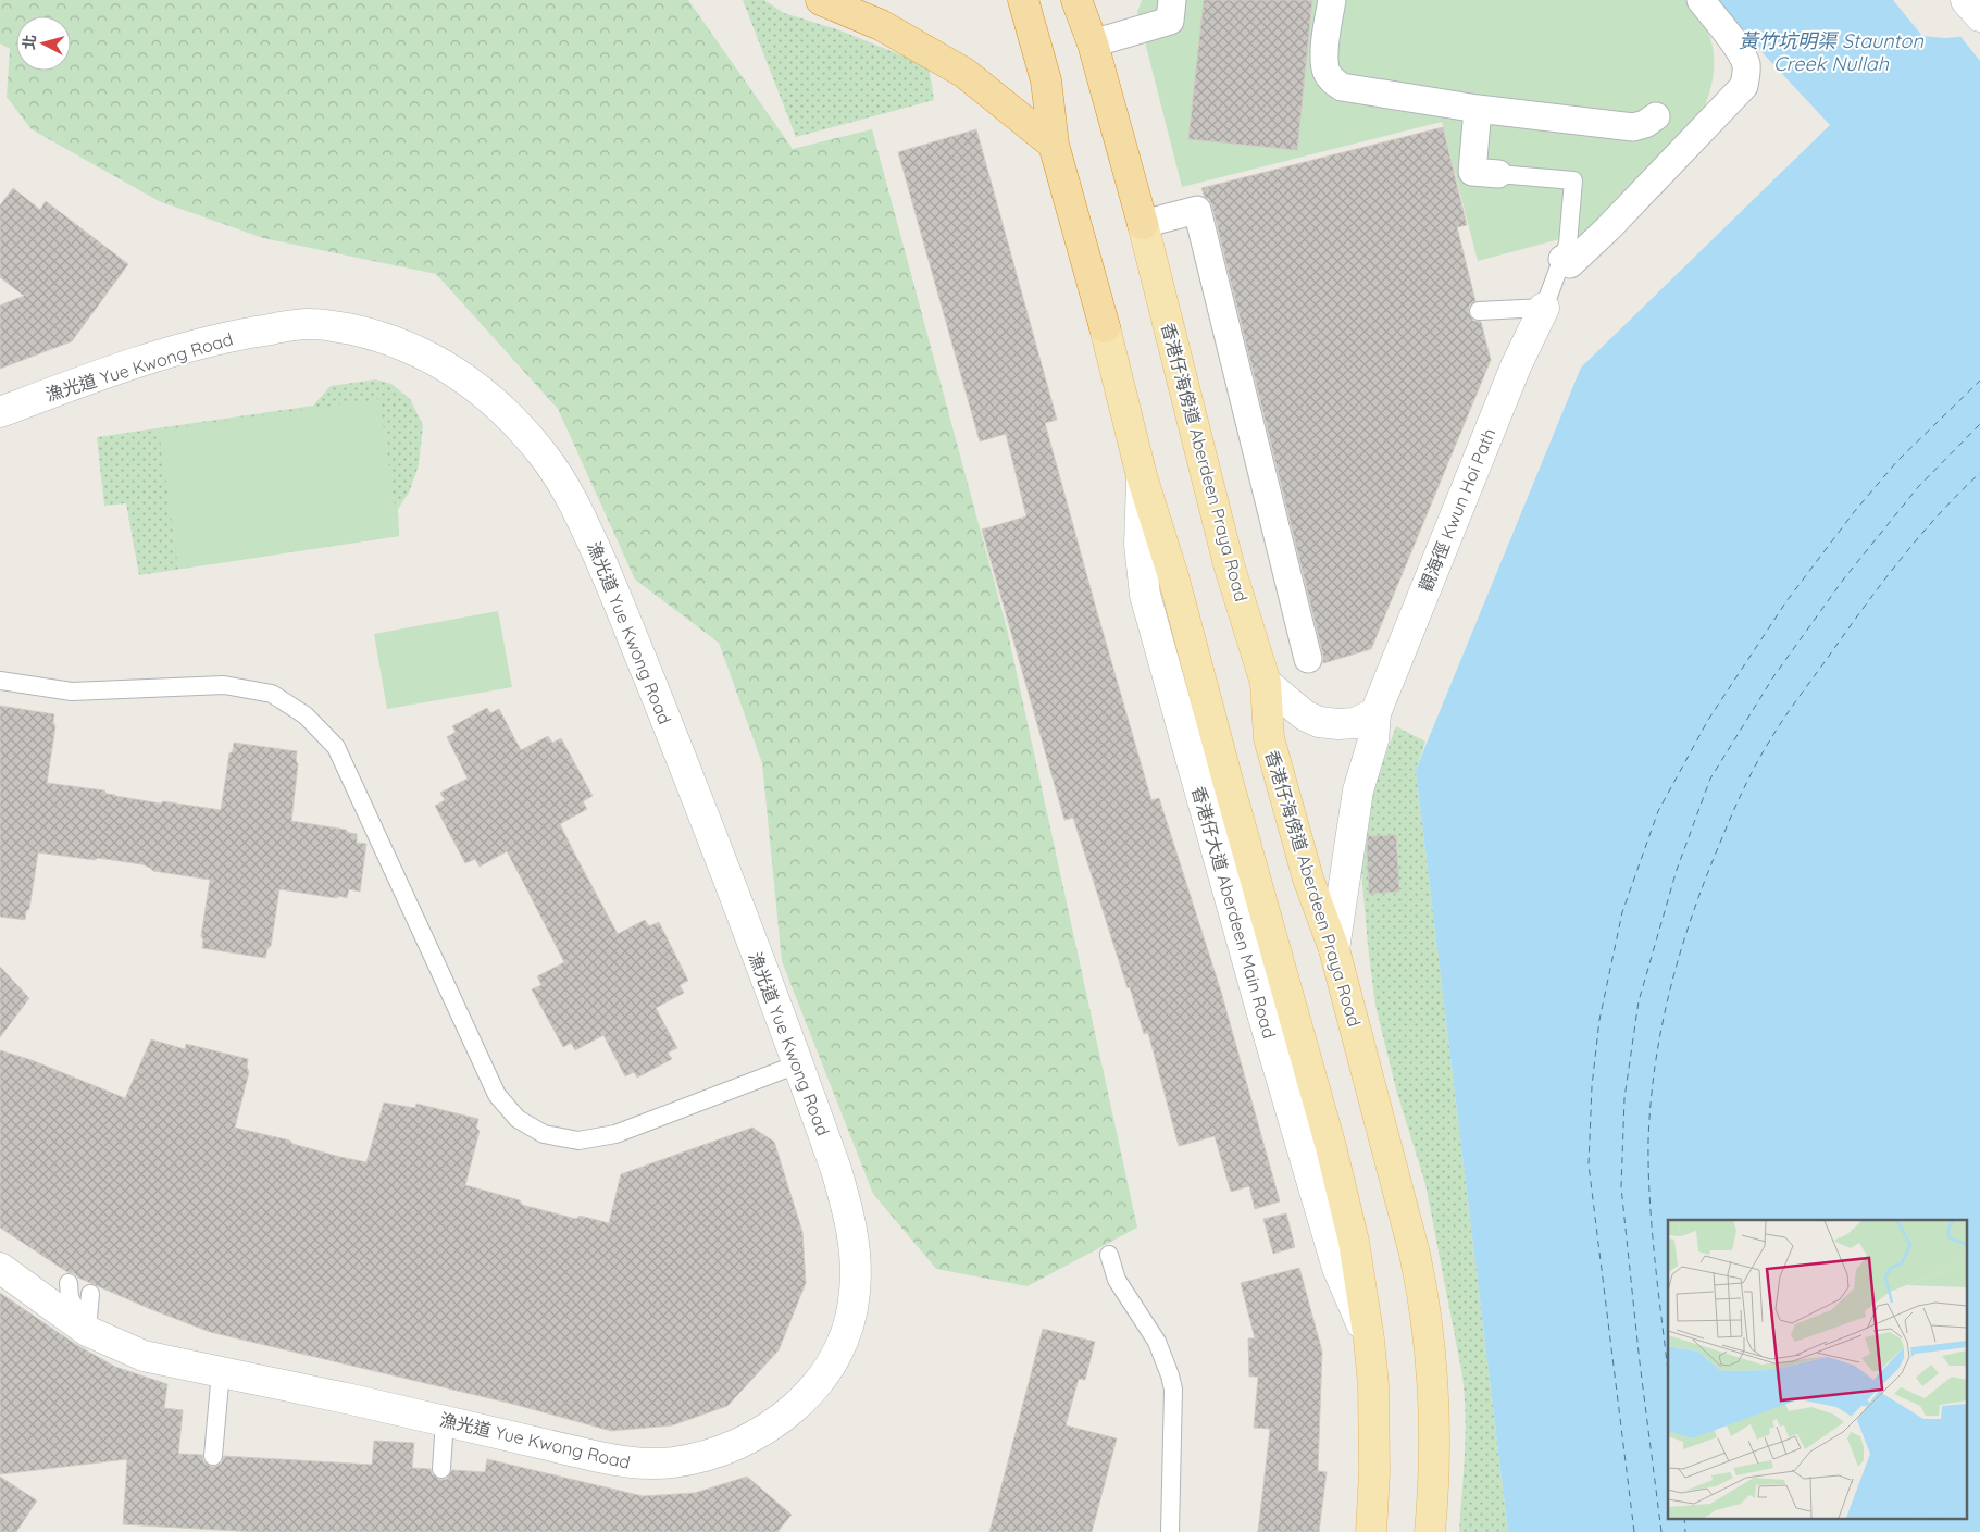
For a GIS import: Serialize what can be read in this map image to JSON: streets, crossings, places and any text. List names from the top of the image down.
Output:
{
  "streets": {
    "highway": ["香港仔海傍道 Aberdeen Praya Road"],
    "street": ["漁光道 Yue Kwong Road", "觀海徑 Kwun Hoi Path"]
  },
  "crossings": [
    ["香港仔海傍道 Aberdeen Praya Road", "觀海徑 Kwun Hoi Path"]
  ],
  "water": ["黃竹坑明渠 Staunton Creek Nullah"],
  "north": "left"
}
